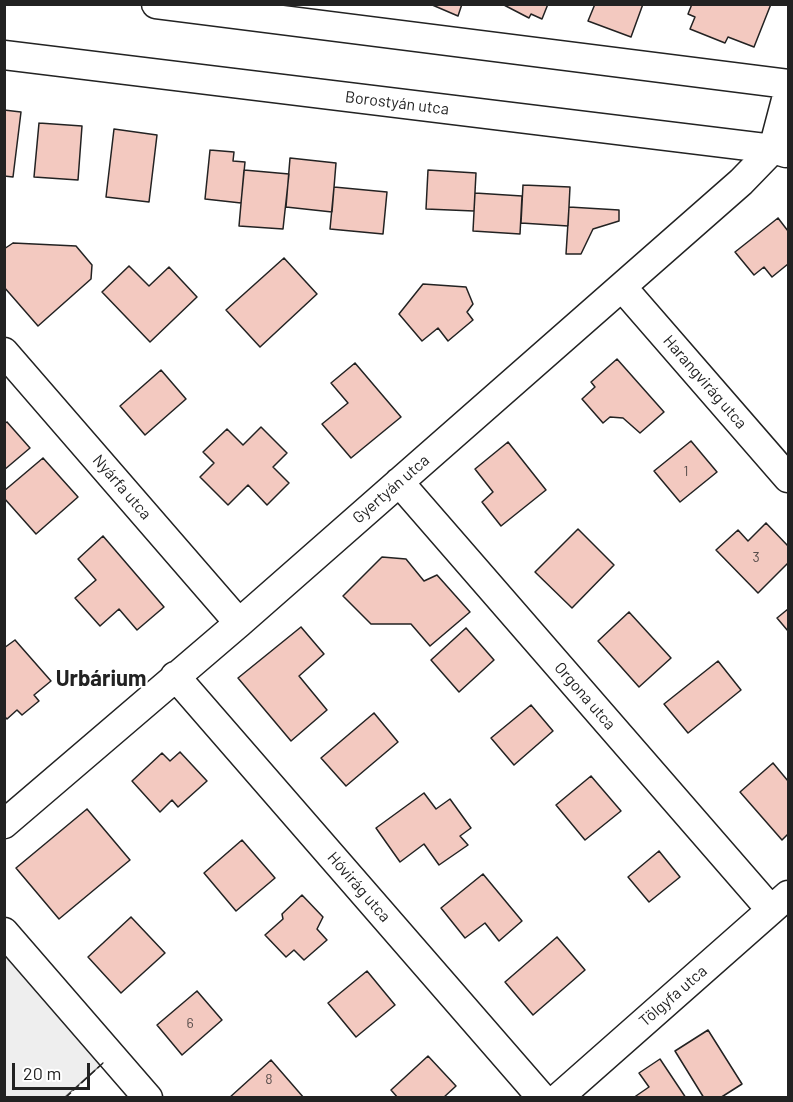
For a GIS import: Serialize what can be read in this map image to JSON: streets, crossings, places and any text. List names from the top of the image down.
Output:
{
  "streets": {
    "street": [
      "Borostyán utca",
      "Harangvirág utca",
      "Nyárfa utca",
      "Gyertyán utca",
      "Orgona utca",
      "Hóvirág utca",
      "Tölgyfa utca"
    ]
  },
  "crossings": [
    ["Borostyán utca", "Gyertyán utca"],
    ["Harangvirág utca", "Gyertyán utca"],
    ["Nyárfa utca", "Gyertyán utca"],
    ["Gyertyán utca", "Orgona utca"],
    ["Gyertyán utca", "Hóvirág utca"],
    ["Orgona utca", "Tölgyfa utca"]
  ],
  "districts": ["Urbárium"],
  "house_numbers": [
    "1",
    "3",
    "6",
    "8"
  ],
  "scale_bar": "20 m"
}
